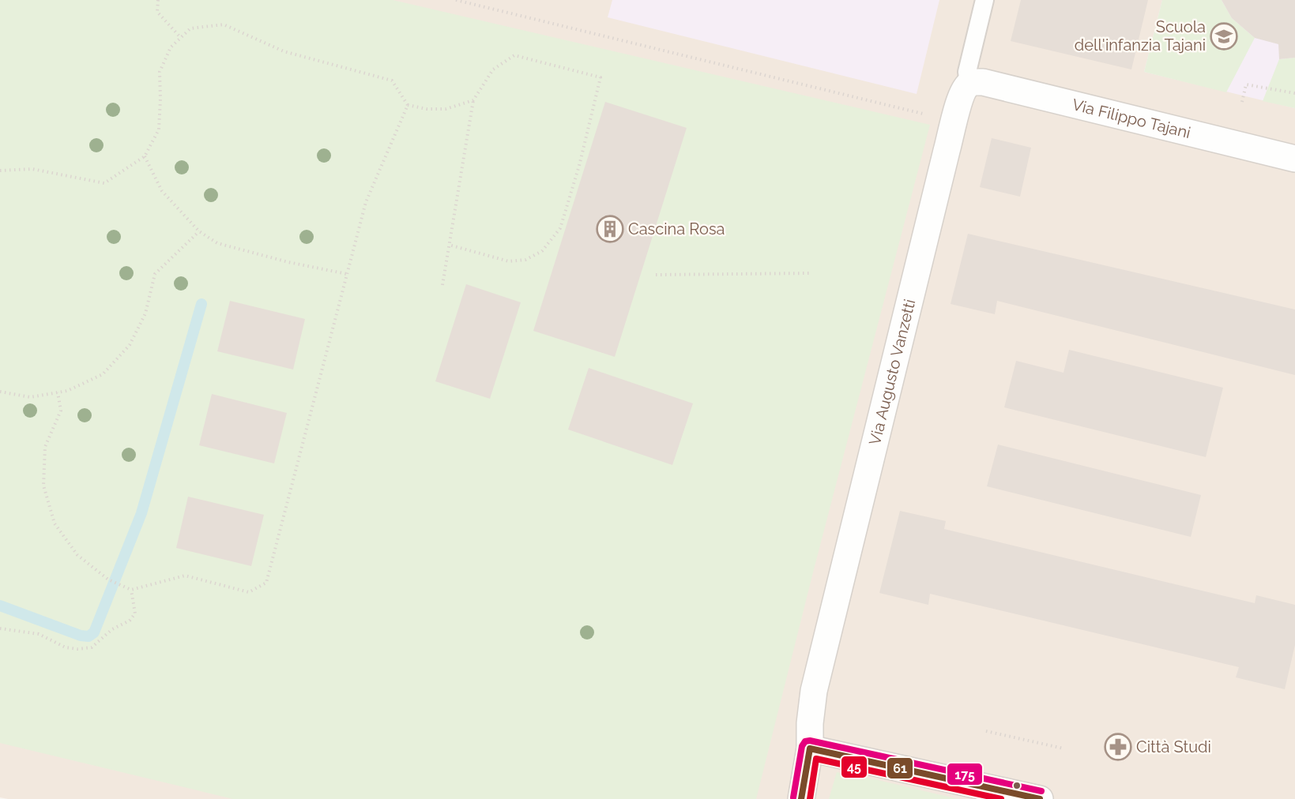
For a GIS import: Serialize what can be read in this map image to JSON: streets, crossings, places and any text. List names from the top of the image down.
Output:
{
  "streets": {
    "street": ["Via Filippo Tajani", "Via Augusto Vanzetti"]
  },
  "crossings": [
    ["Via Filippo Tajani", "Via Augusto Vanzetti"]
  ],
  "places": {
    "school or university": ["Scuola dell'infanzia Tajani"],
    "building": ["Cascina Rosa"],
    "pharmacy": ["Città Studi"]
  },
  "lines": ["transit line 175", "transit line 61", "transit line 45"]
}
